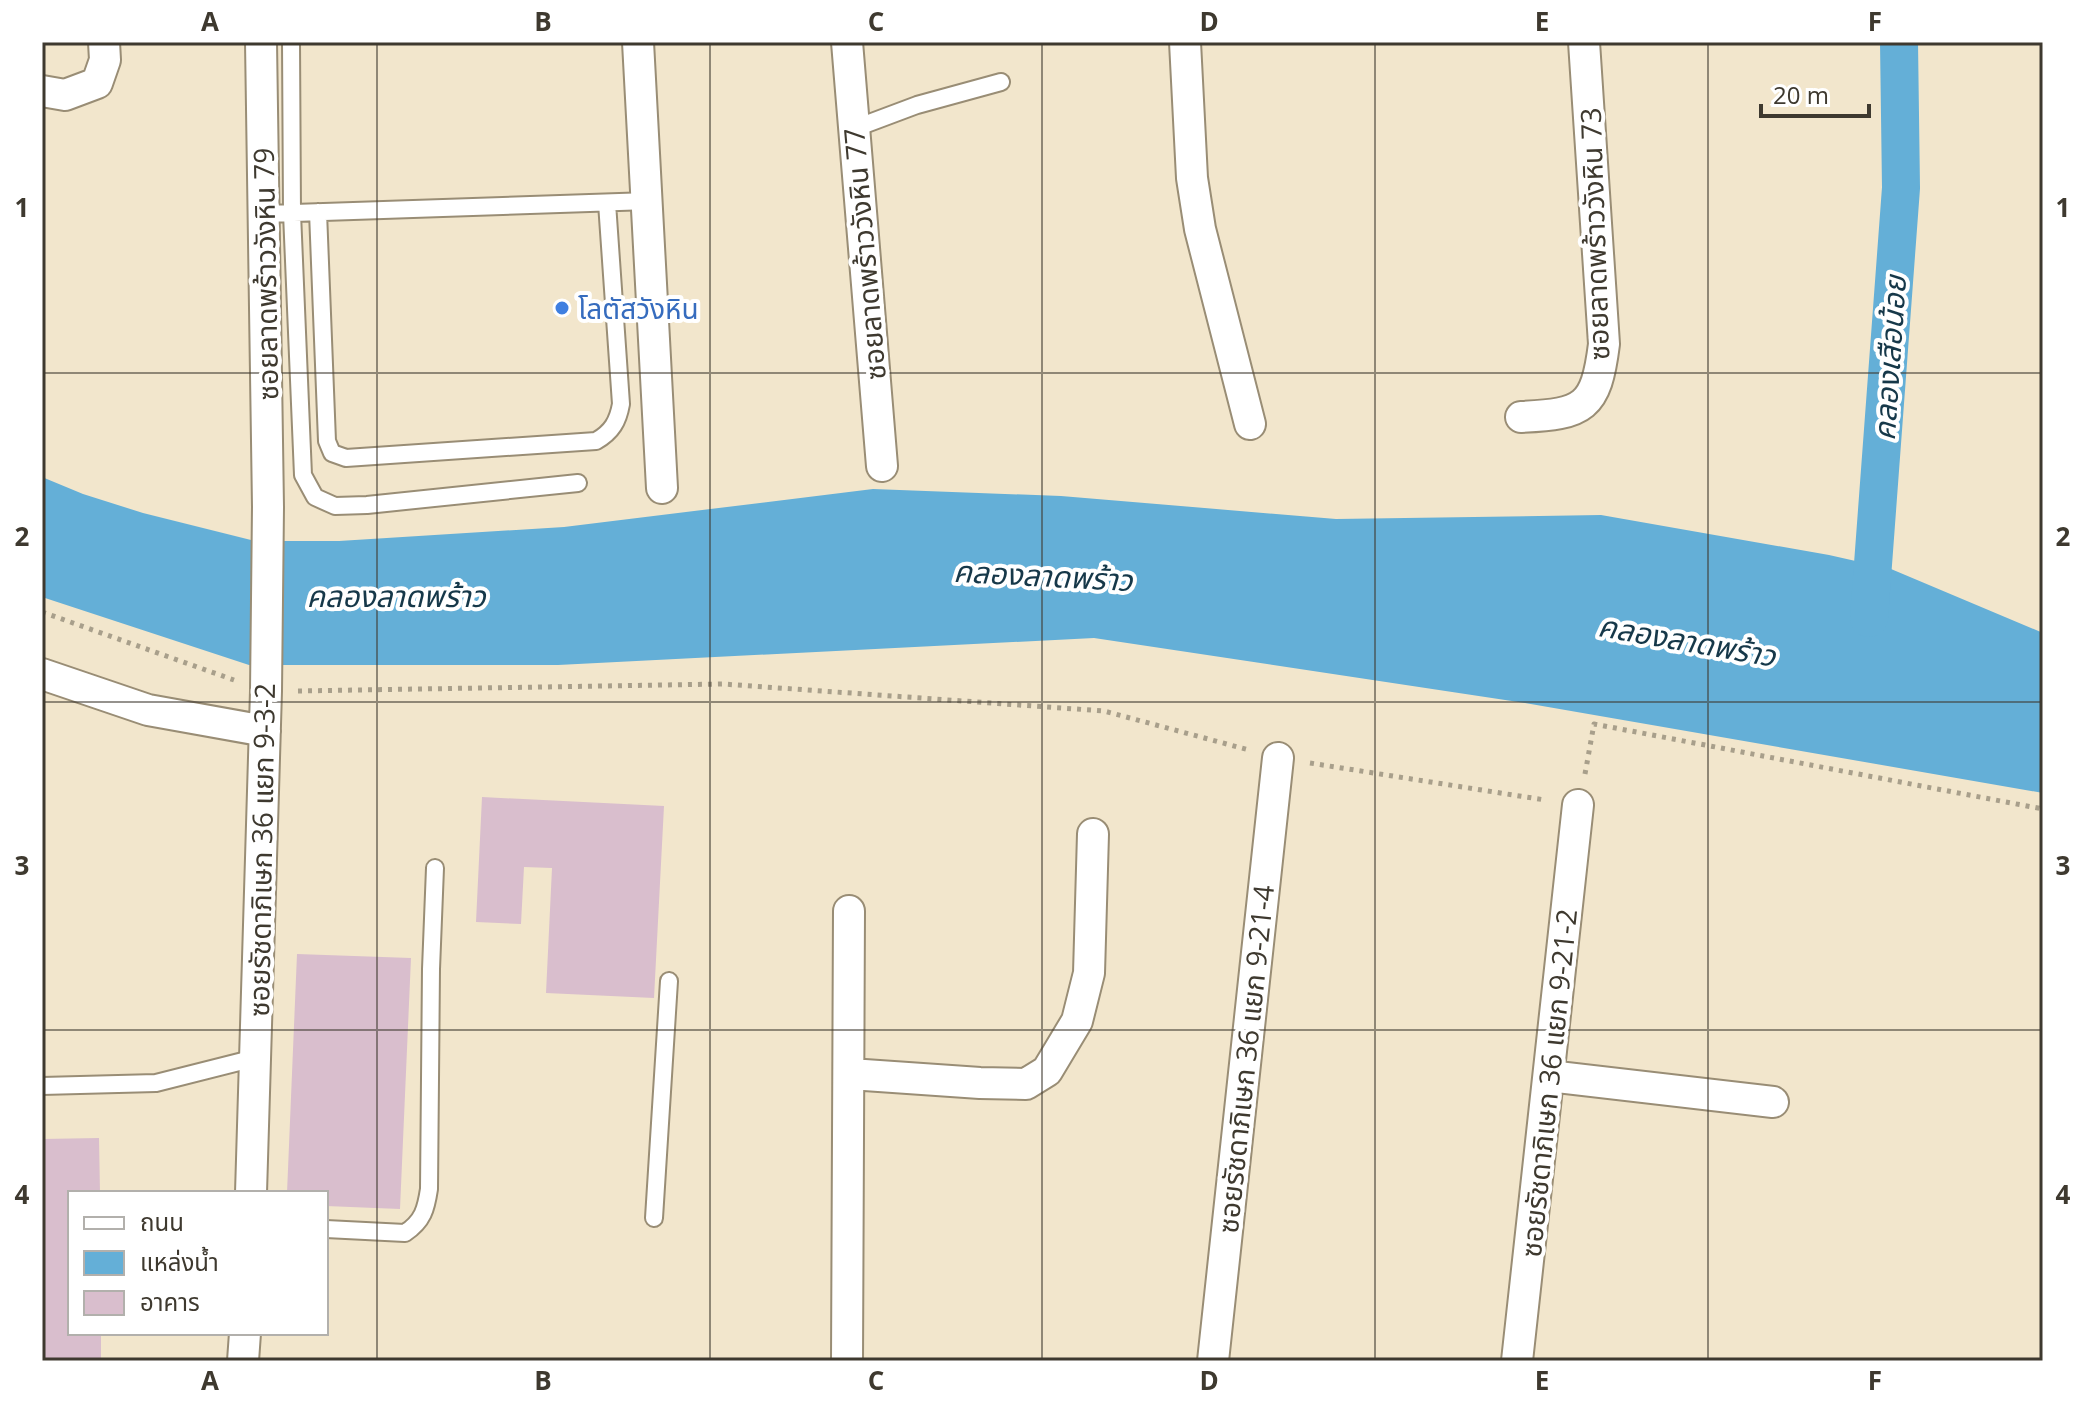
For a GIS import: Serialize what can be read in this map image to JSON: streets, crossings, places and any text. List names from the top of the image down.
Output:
{
  "streets": {
    "street": [
      "ซอยลาดพร้าววังหิน 73",
      "ซอยลาดพร้าววังหิน 77",
      "ซอยลาดพร้าววังหิน 79",
      "ซอยรัชดาภิเษก 36 แยก 9-3-2",
      "ซอยรัชดาภิเษก 36 แยก 9-21-4",
      "ซอยรัชดาภิเษก 36 แยก 9-21-2"
    ]
  },
  "crossings": [
    ["ซอยลาดพร้าววังหิน 79", "ซอยรัชดาภิเษก 36 แยก 9-3-2"]
  ],
  "water": ["คลองเสือน้อย", "คลองลาดพร้าว"],
  "places": ["โลตัสวังหิน"],
  "legend": ["ถนน", "แหล่งน้ำ", "อาคาร"],
  "scale_bar": "20 m",
  "grid": {
    "columns": [
      "A",
      "B",
      "C",
      "D",
      "E",
      "F"
    ],
    "rows": [
      "1",
      "2",
      "3",
      "4"
    ]
  }
}
